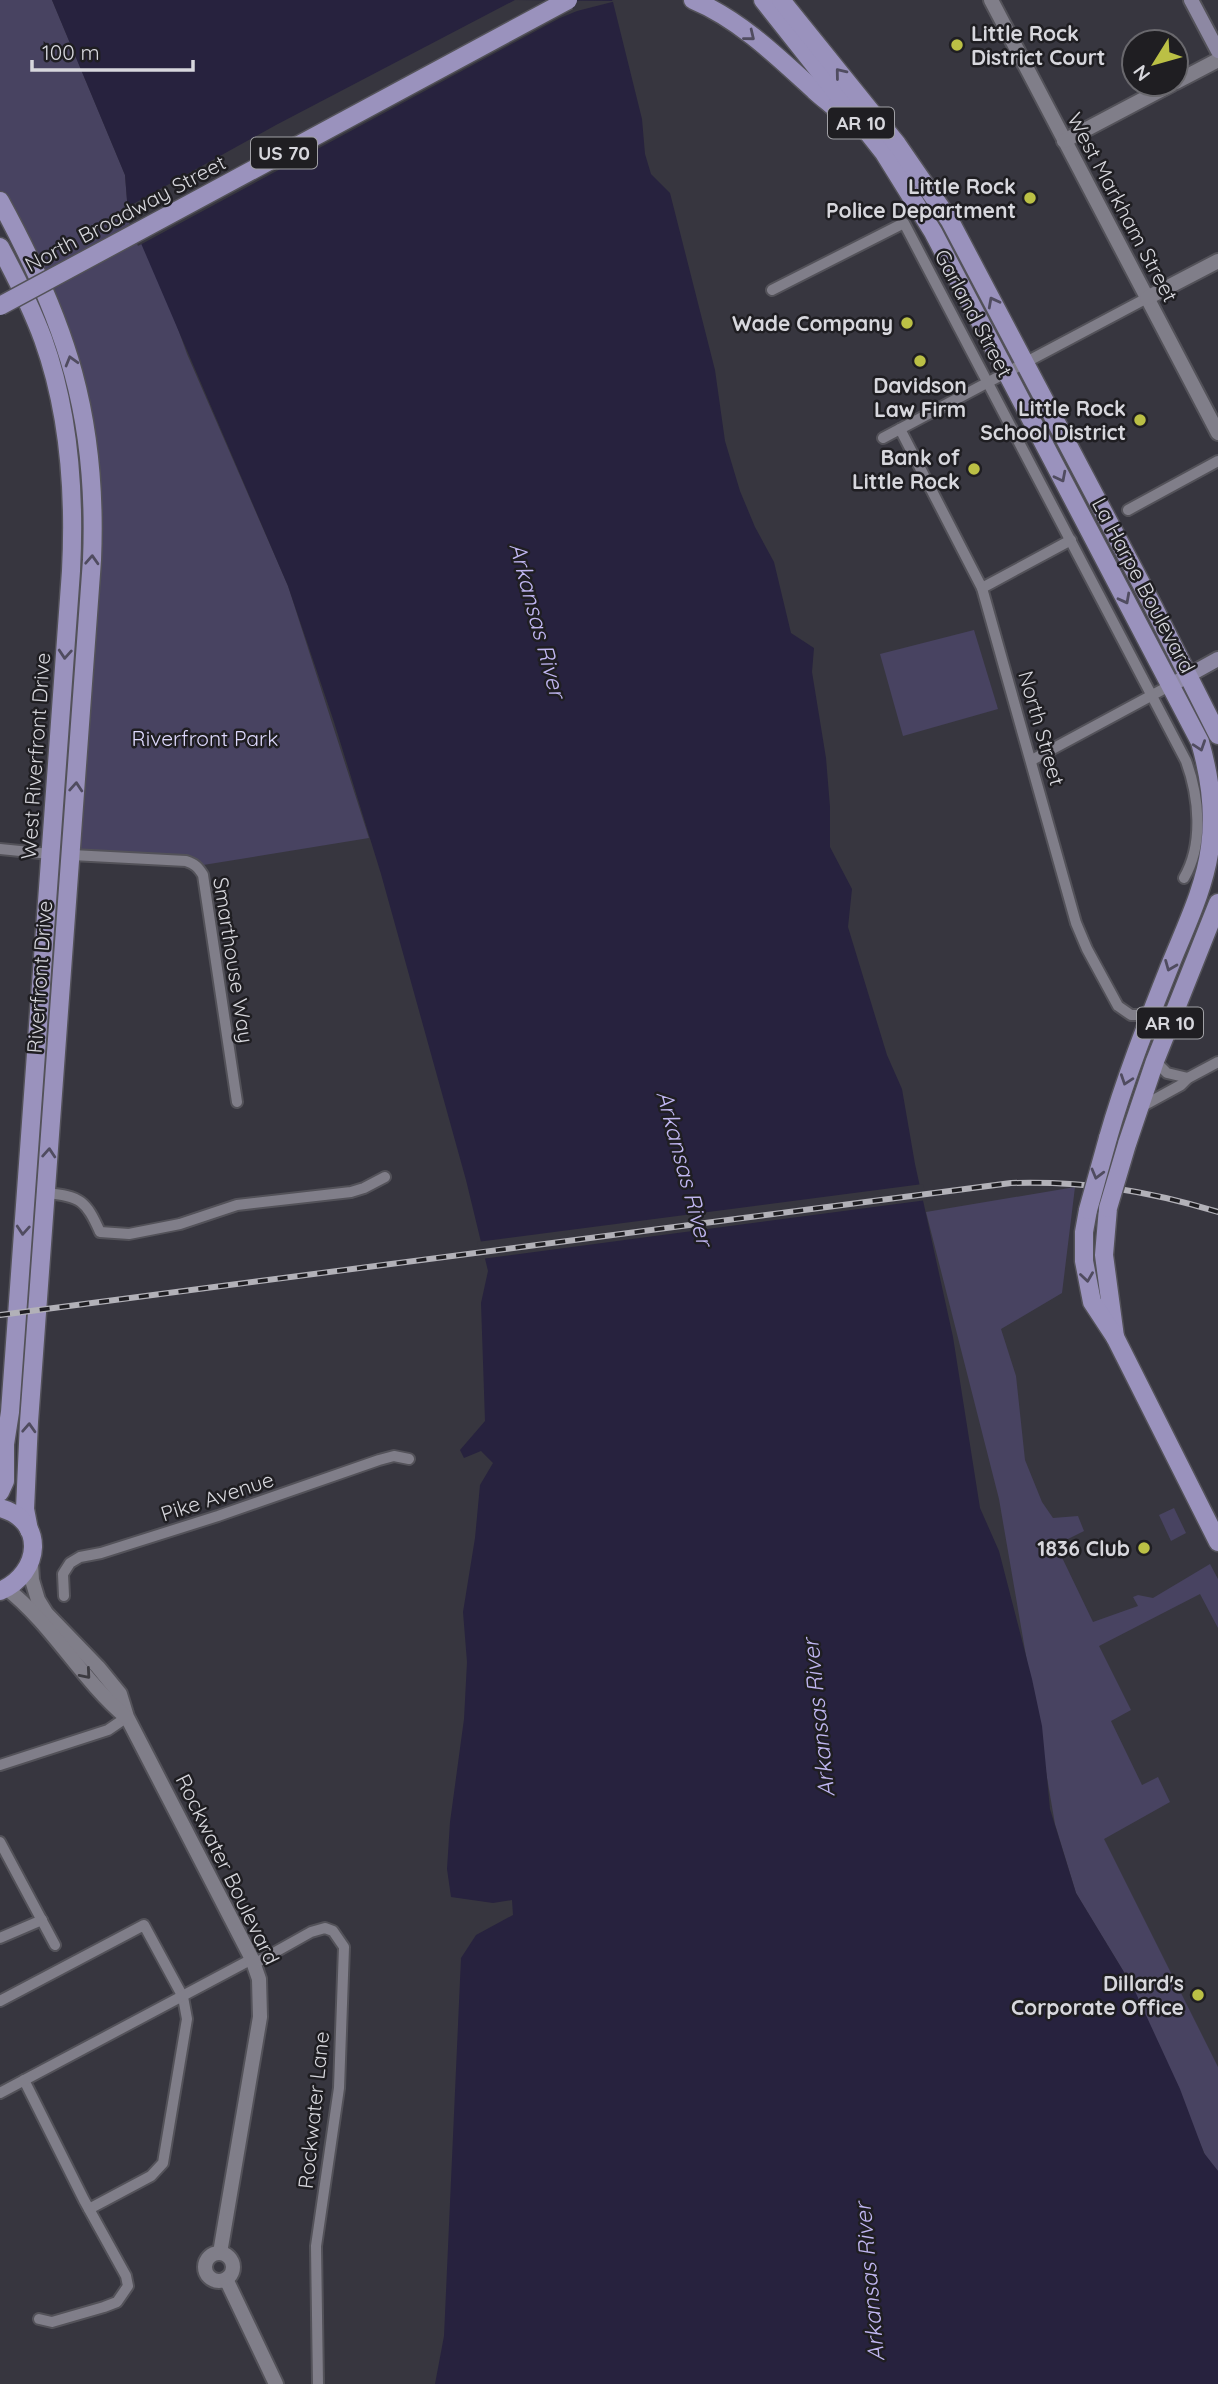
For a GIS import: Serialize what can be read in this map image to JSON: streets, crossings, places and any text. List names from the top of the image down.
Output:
{
  "streets": {
    "main road": [
      "AR 10",
      "US 70",
      "North Broadway Street",
      "La Harpe Boulevard",
      "West Riverfront Drive",
      "Riverfront Drive"
    ],
    "street": [
      "West Markham Street",
      "Garland Street",
      "North Street",
      "Smarthouse Way",
      "Pike Avenue",
      "Rockwater Boulevard",
      "Rockwater Lane"
    ]
  },
  "crossings": [
    ["AR 10", "La Harpe Boulevard"],
    ["La Harpe Boulevard", "North Street"],
    ["Smarthouse Way", "Riverfront Drive"],
    ["Riverfront Drive", "Rockwater Boulevard"],
    ["Rockwater Boulevard", "Rockwater Lane"]
  ],
  "one_way": ["West Riverfront Drive", "Riverfront Drive"],
  "water": ["Arkansas River"],
  "parks": ["Riverfront Park"],
  "places": [
    "Little Rock District Court",
    "Little Rock Police Department",
    "Wade Company",
    "Davidson Law Firm",
    "Little Rock School District",
    "Bank of Little Rock",
    "1836 Club",
    "Dillard's Corporate Office"
  ],
  "scale_bar": "100 m",
  "north": "bottom left"
}
